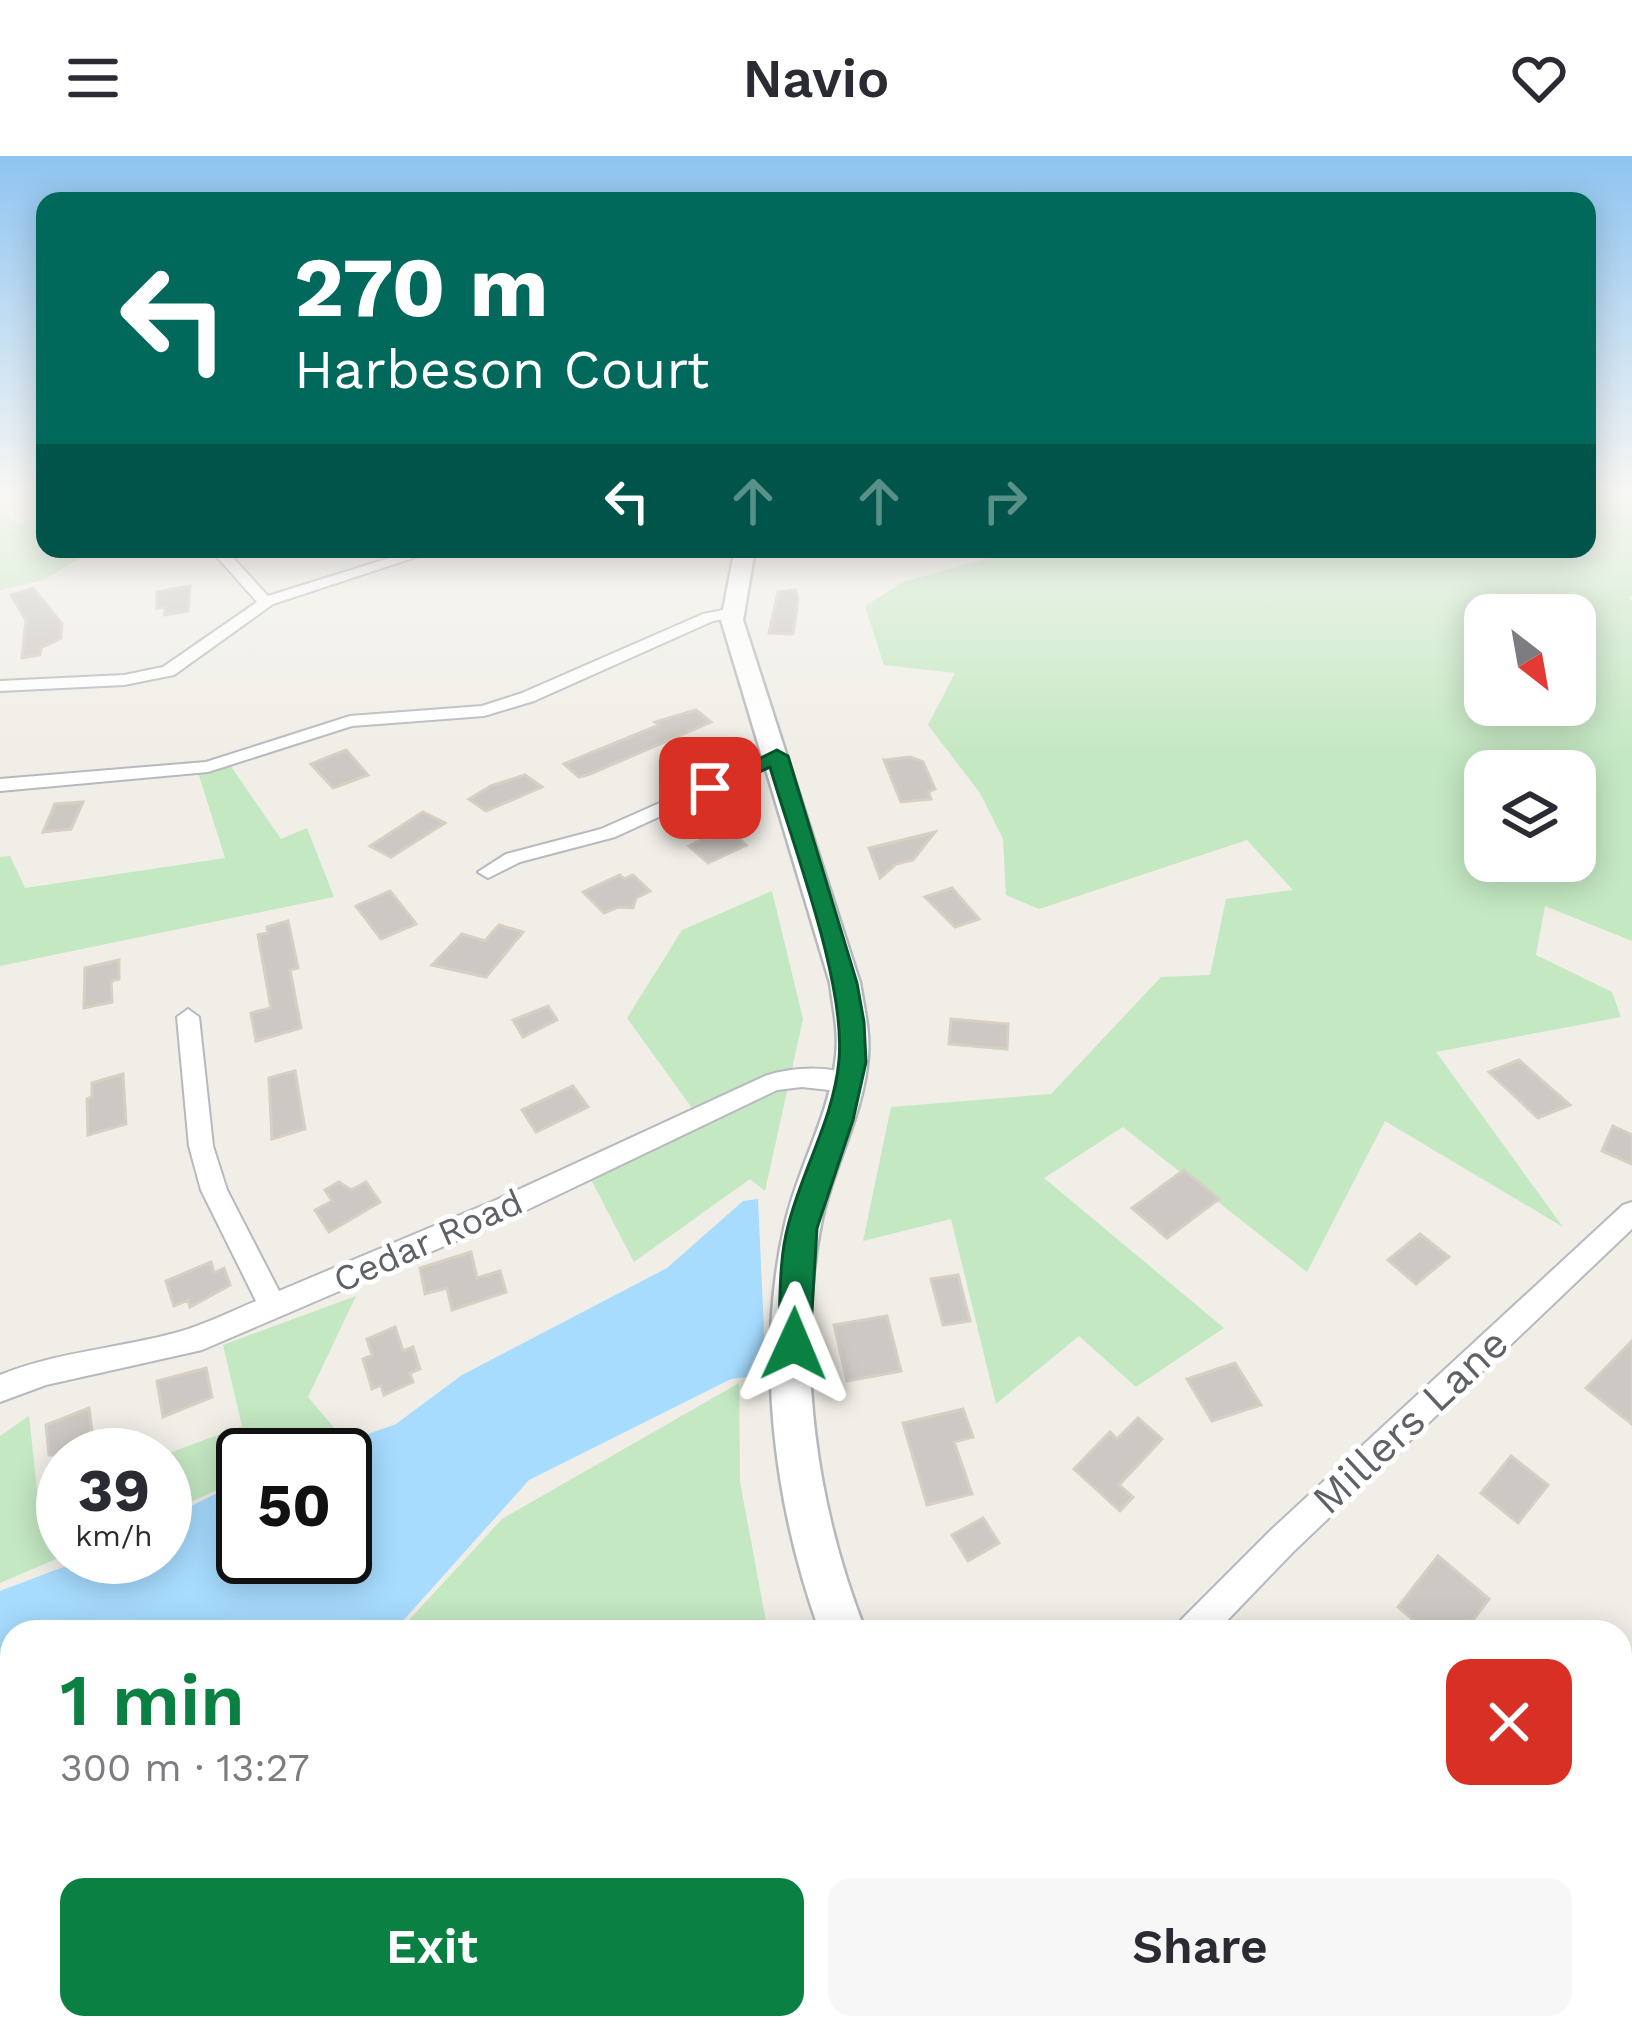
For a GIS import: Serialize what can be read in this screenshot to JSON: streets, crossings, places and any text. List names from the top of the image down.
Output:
{
  "streets": {
    "street": ["Cedar Road", "Millers Lane"]
  },
  "north": "bottom right",
  "page": {
    "header": "Navio",
    "turn": ["270 m", "Harbeson Court"],
    "speed": "39 km/h",
    "limit": "50",
    "heading": ["1 min", "300 m · 13:27"],
    "buttons": ["Exit", "Share"]
  }
}
